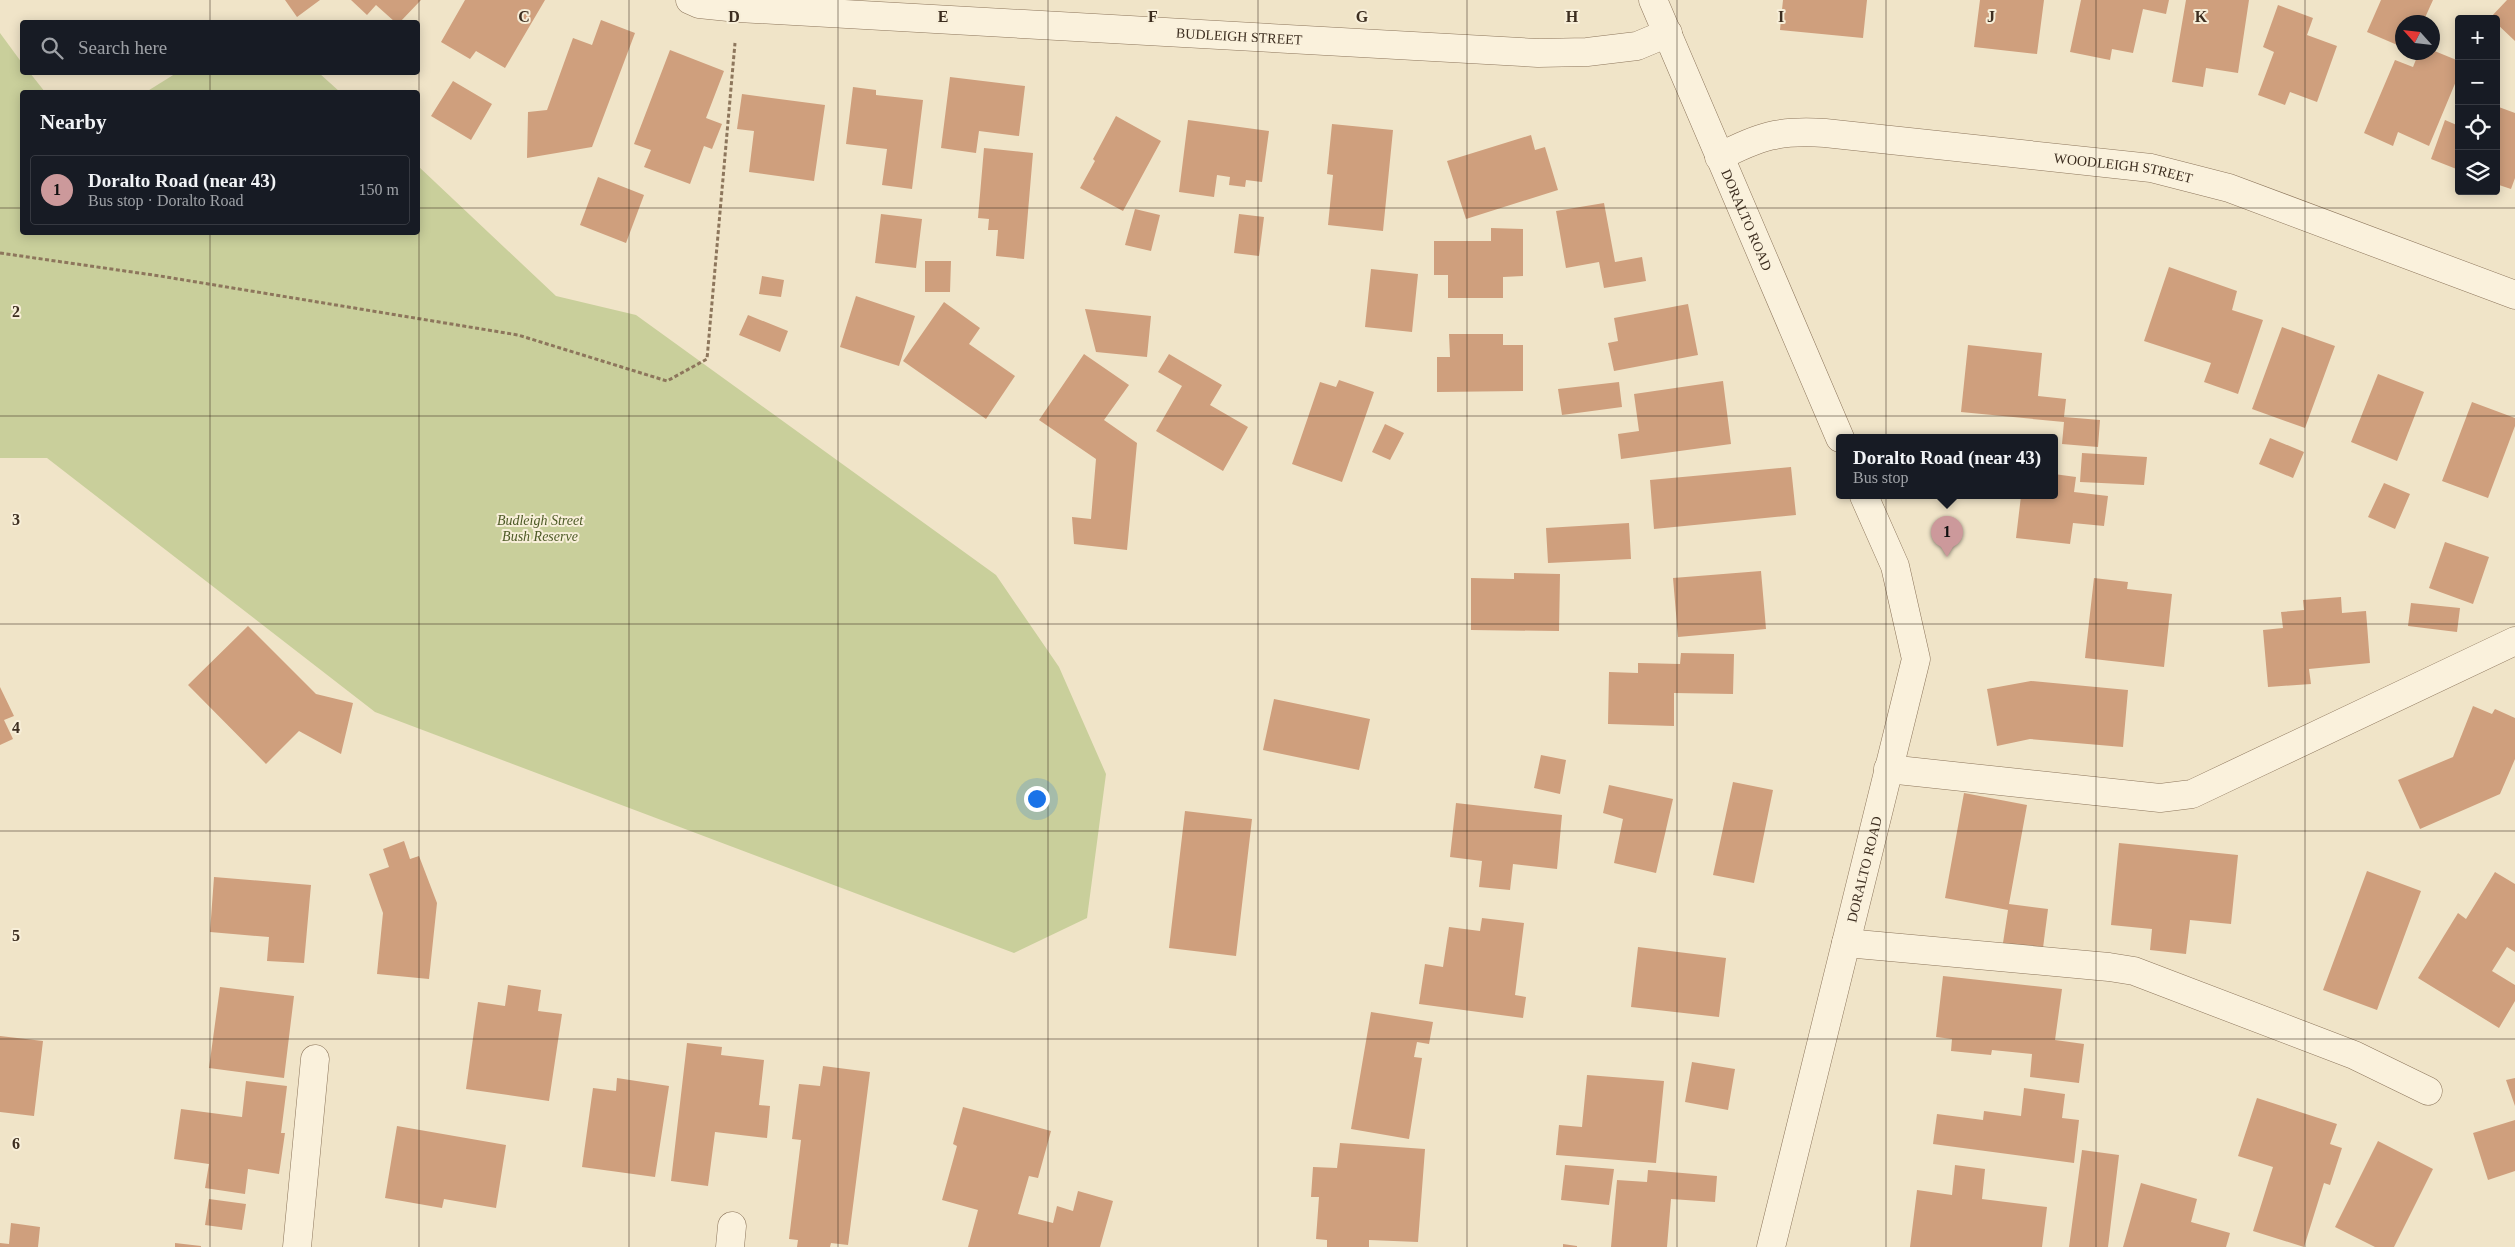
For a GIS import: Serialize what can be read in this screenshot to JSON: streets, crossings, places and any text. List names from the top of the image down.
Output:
{
  "streets": {
    "street": ["BUDLEIGH STREET", "WOODLEIGH STREET", "DORALTO ROAD"]
  },
  "crossings": [
    ["BUDLEIGH STREET", "DORALTO ROAD"],
    ["WOODLEIGH STREET", "DORALTO ROAD"]
  ],
  "parks": ["Budleigh Street Bush Reserve"],
  "north": "top left",
  "page": {
    "map_buttons": ["+", "−"],
    "search": "Search here",
    "heading": "Nearby",
    "list": [
      {
        "mark": "1",
        "name": "Doralto Road (near 43)",
        "note": "Bus stop · Doralto Road",
        "value": "150 m"
      }
    ],
    "popup": ["Doralto Road (near 43)", "Bus stop"],
    "pins": "1"
  },
  "grid": {
    "columns": [
      "C",
      "D",
      "E",
      "F",
      "G",
      "H",
      "I",
      "J",
      "K"
    ],
    "rows": [
      "2",
      "3",
      "4",
      "5",
      "6"
    ]
  }
}
